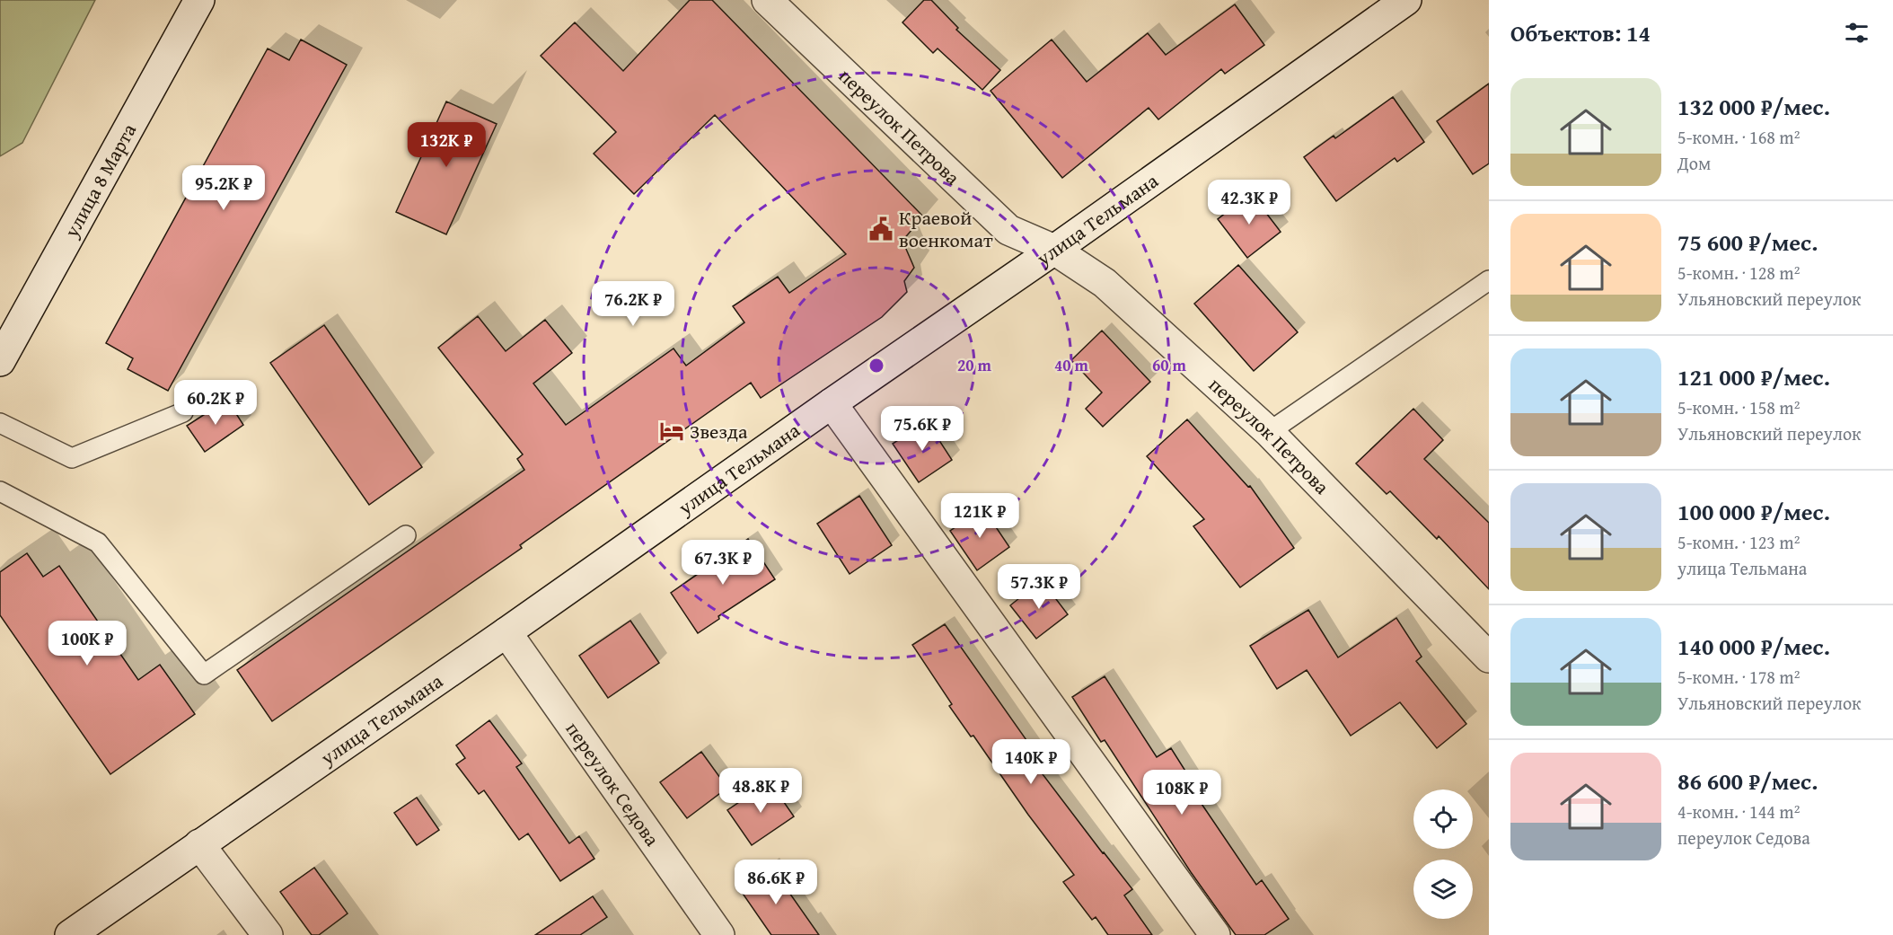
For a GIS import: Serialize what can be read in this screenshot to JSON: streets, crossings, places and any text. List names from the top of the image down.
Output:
{
  "streets": {
    "street": [
      "переулок Петрова",
      "улица 8 Марта",
      "улица Тельмана",
      "переулок Седова"
    ]
  },
  "crossings": [
    ["переулок Петрова", "улица Тельмана"],
    ["улица Тельмана", "переулок Седова"]
  ],
  "places": {
    "public building": ["Краевой военкомат"],
    "hotel": ["Звезда"]
  },
  "page": {
    "heading": "Объектов: 14",
    "list": [
      {
        "name": "132 000 ₽/мес.",
        "note": "5-комн. · 168 m² · Дом"
      },
      {
        "name": "75 600 ₽/мес.",
        "note": "5-комн. · 128 m² · Ульяновский переулок"
      },
      {
        "name": "121 000 ₽/мес.",
        "note": "5-комн. · 158 m² · Ульяновский переулок"
      },
      {
        "name": "100 000 ₽/мес.",
        "note": "5-комн. · 123 m² · улица Тельмана"
      },
      {
        "name": "140 000 ₽/мес.",
        "note": "5-комн. · 178 m² · Ульяновский переулок"
      },
      {
        "name": "86 600 ₽/мес.",
        "note": "4-комн. · 144 m² · переулок Седова"
      }
    ],
    "price": [
      "132K ₽",
      "95.2K ₽",
      "42.3K ₽",
      "76.2K ₽",
      "60.2K ₽",
      "75.6K ₽",
      "121K ₽",
      "67.3K ₽",
      "57.3K ₽",
      "100K ₽",
      "140K ₽",
      "48.8K ₽",
      "108K ₽",
      "86.6K ₽"
    ]
  },
  "rings": ["20 m", "40 m", "60 m"]
}
